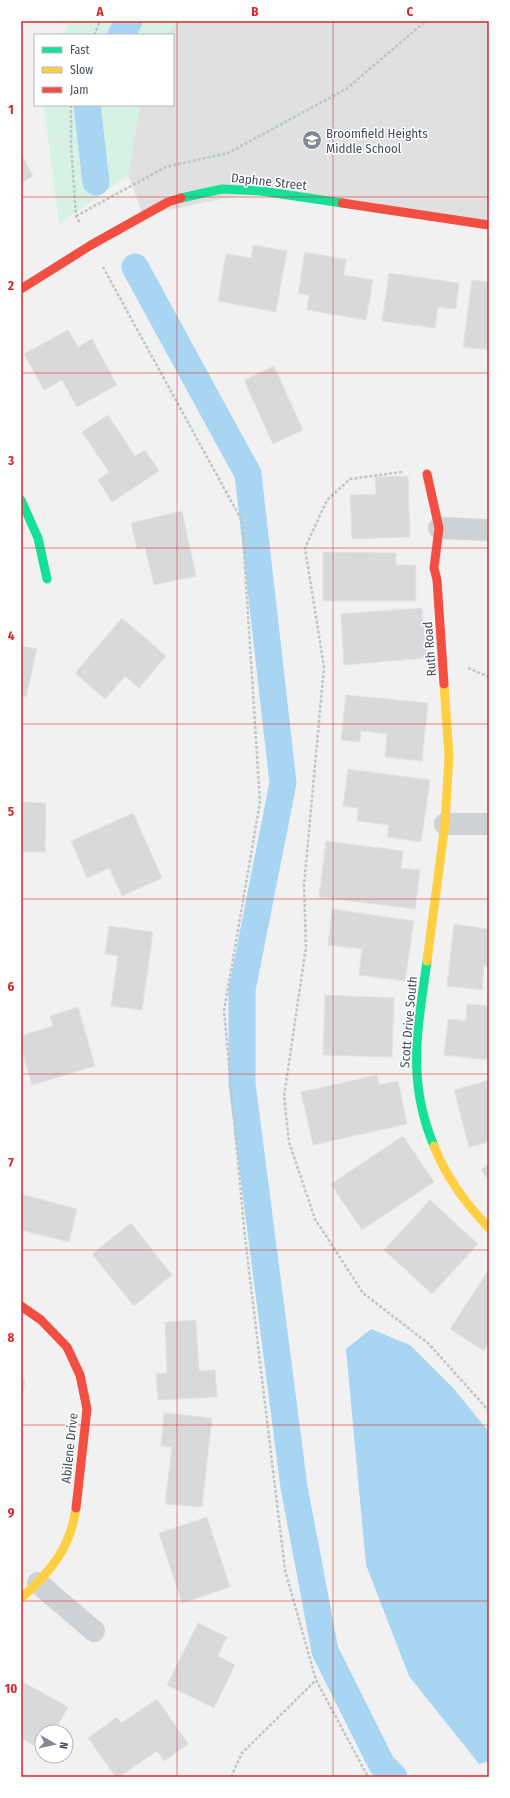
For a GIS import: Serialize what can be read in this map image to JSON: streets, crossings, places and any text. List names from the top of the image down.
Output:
{
  "streets": {
    "street": [
      "Daphne Street",
      "Ruth Road",
      "Scott Drive South",
      "Abilene Drive"
    ]
  },
  "crossings": [
    ["Ruth Road", "Scott Drive South"]
  ],
  "places": {
    "school or university": ["Broomfield Heights Middle School"]
  },
  "legend": ["Fast", "Slow", "Jam"],
  "north": "right",
  "grid": {
    "columns": ["A", "B", "C"],
    "rows": [
      "1",
      "2",
      "3",
      "4",
      "5",
      "6",
      "7",
      "8",
      "9",
      "10"
    ]
  }
}
